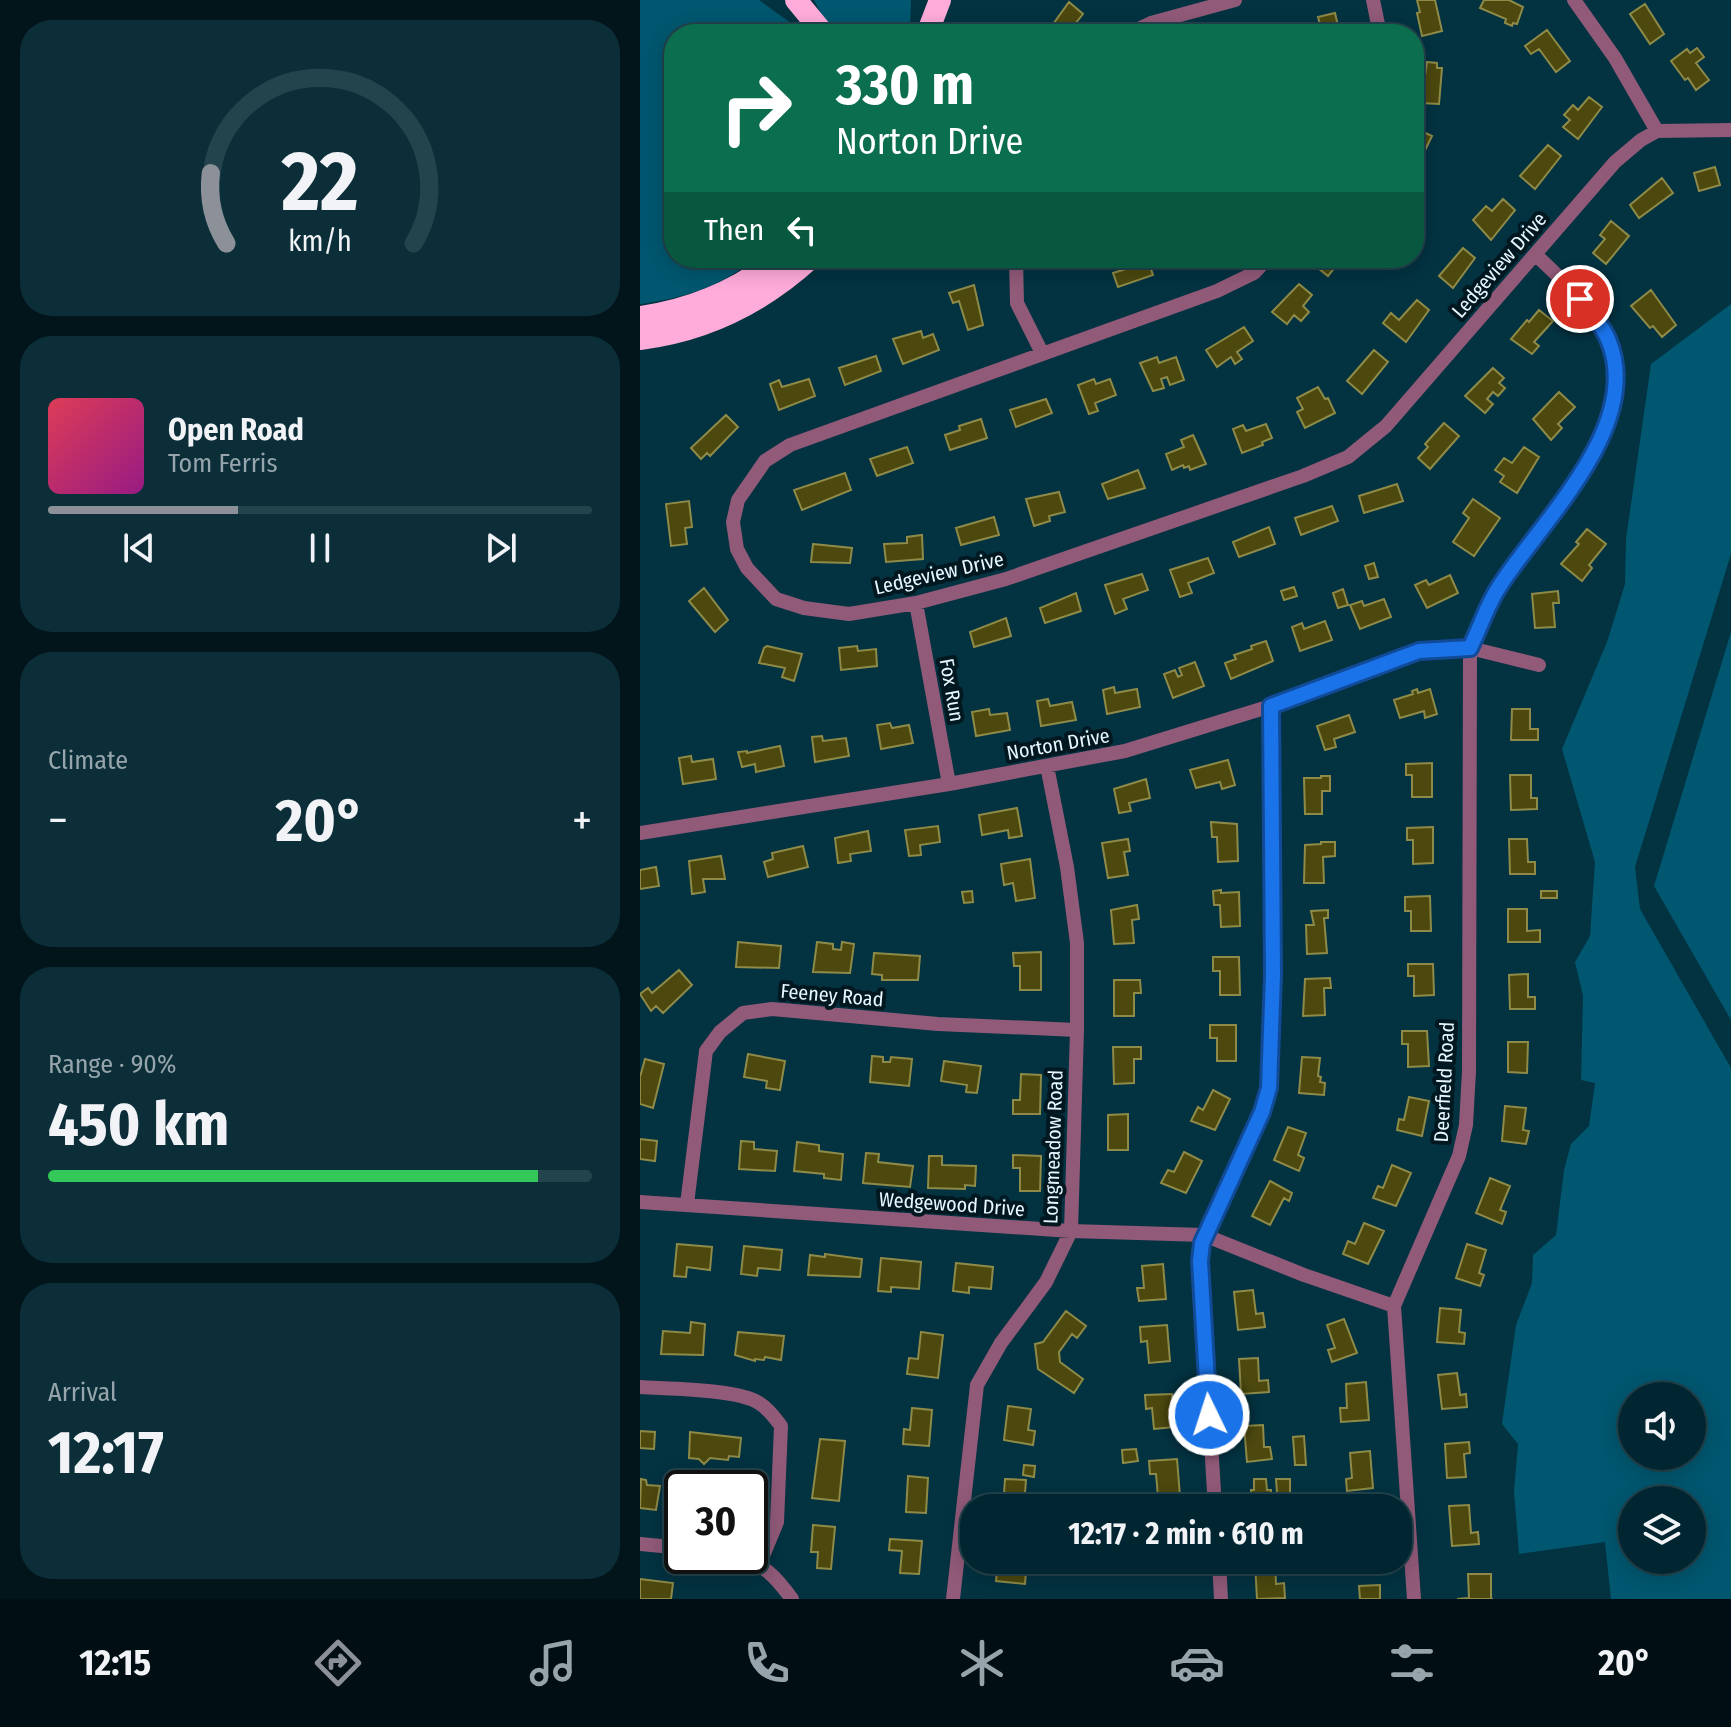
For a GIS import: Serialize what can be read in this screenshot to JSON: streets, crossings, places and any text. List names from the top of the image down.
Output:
{
  "streets": {
    "street": [
      "Ledgeview Drive",
      "Fox Run",
      "Norton Drive",
      "Feeney Road",
      "Deerfield Road",
      "Longmeadow Road",
      "Wedgewood Drive"
    ]
  },
  "crossings": [
    ["Ledgeview Drive", "Fox Run"],
    ["Fox Run", "Norton Drive"],
    ["Norton Drive", "Deerfield Road"],
    ["Norton Drive", "Longmeadow Road"],
    ["Feeney Road", "Longmeadow Road"],
    ["Feeney Road", "Wedgewood Drive"],
    ["Deerfield Road", "Wedgewood Drive"],
    ["Longmeadow Road", "Wedgewood Drive"]
  ],
  "page": {
    "turn": ["330 m", "Norton Drive"],
    "then": "Then",
    "song": ["Open Road", "Tom Ferris"],
    "tile": [
      "Climate",
      ["Range · 90%", "450 km"],
      ["Arrival", "12:17"]
    ],
    "heat": ["−", "20°", "+"],
    "limit": "30",
    "trip": "12:17 · 2 min · 610 m",
    "tabs": ["12:15", "20°"],
    "gauge": ["22", "km/h"]
  }
}
